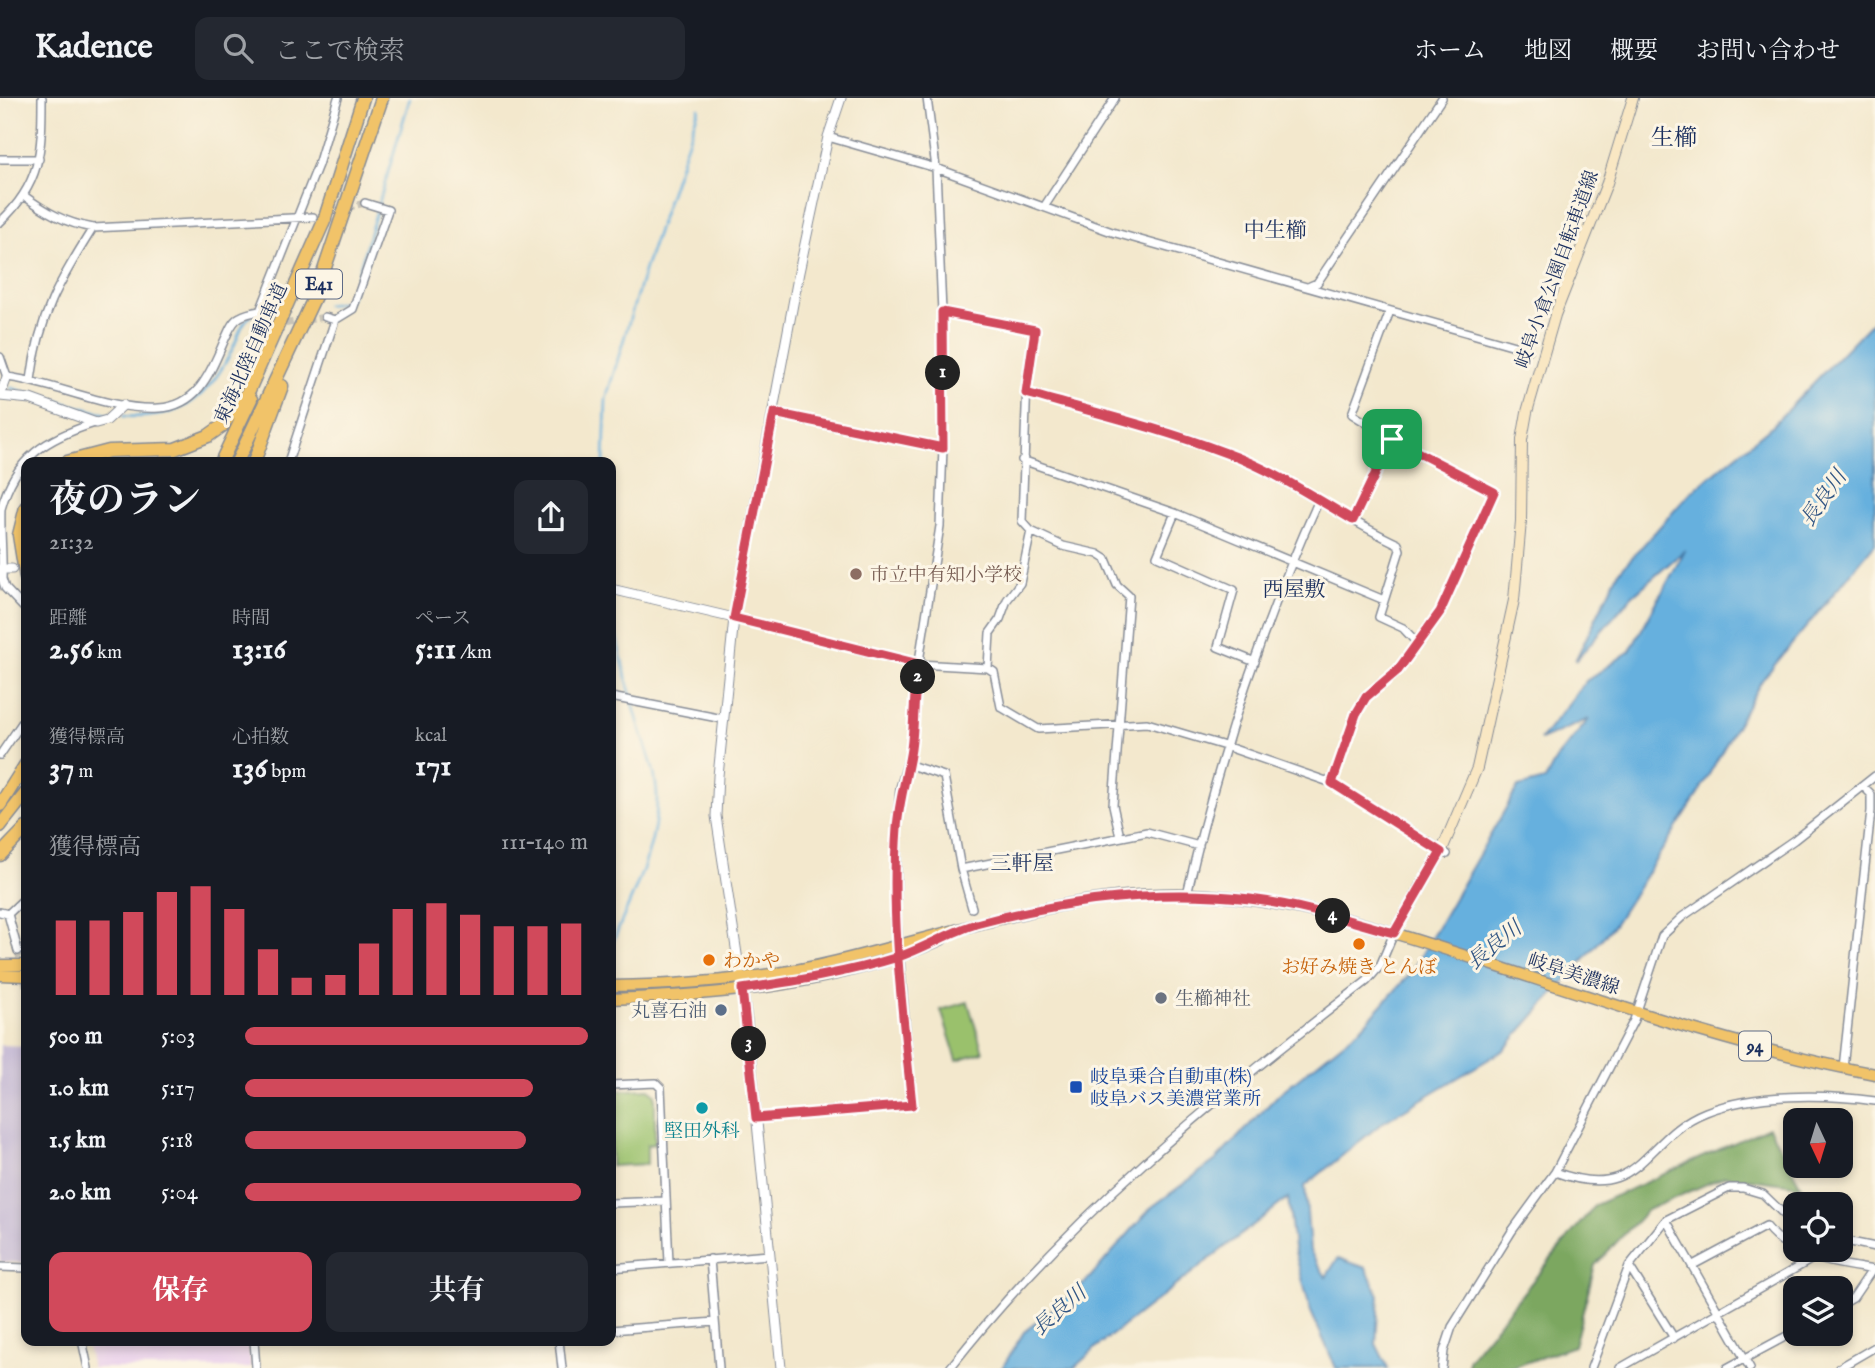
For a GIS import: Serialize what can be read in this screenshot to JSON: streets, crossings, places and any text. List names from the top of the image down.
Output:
{
  "streets": {
    "highway": ["E41", "東海北陸自動車道"],
    "main road": ["岐阜小倉公園自転車道線", "岐阜美濃線", "94"]
  },
  "crossings": [
    ["岐阜小倉公園自転車道線", "岐阜美濃線"]
  ],
  "districts": [
    "生櫛",
    "中生櫛",
    "西屋敷",
    "三軒屋"
  ],
  "water": ["長良川"],
  "places": {
    "other": [
      "市立中有知小学校",
      "お好み焼き とんぼ",
      "わかや",
      "生櫛神社",
      "丸喜石油",
      "堅田外科"
    ],
    "transit": ["岐阜乗合自動車(株) 岐阜バス美濃営業所"]
  },
  "north": "bottom",
  "page": {
    "header": "Kadence",
    "search": "ここで検索",
    "nav": [
      "ホーム",
      "地図",
      "概要",
      "お問い合わせ"
    ],
    "pins": [
      "1",
      "2",
      "4",
      "3"
    ],
    "heading": ["夜のラン", "21:32"],
    "stats": [
      ["距離", "2.56 km"],
      ["時間", "13:16"],
      ["ペース", "5:11 /km"],
      ["獲得標高", "37 m"],
      ["心拍数", "136 bpm"],
      ["kcal", "171"]
    ],
    "chart": ["獲得標高", "111–140 m"],
    "list": [
      {
        "name": "500 m",
        "note": "5:03"
      },
      {
        "name": "1.0 km",
        "note": "5:17"
      },
      {
        "name": "1.5 km",
        "note": "5:18"
      },
      {
        "name": "2.0 km",
        "note": "5:04"
      }
    ],
    "buttons": ["保存", "共有"]
  }
}
